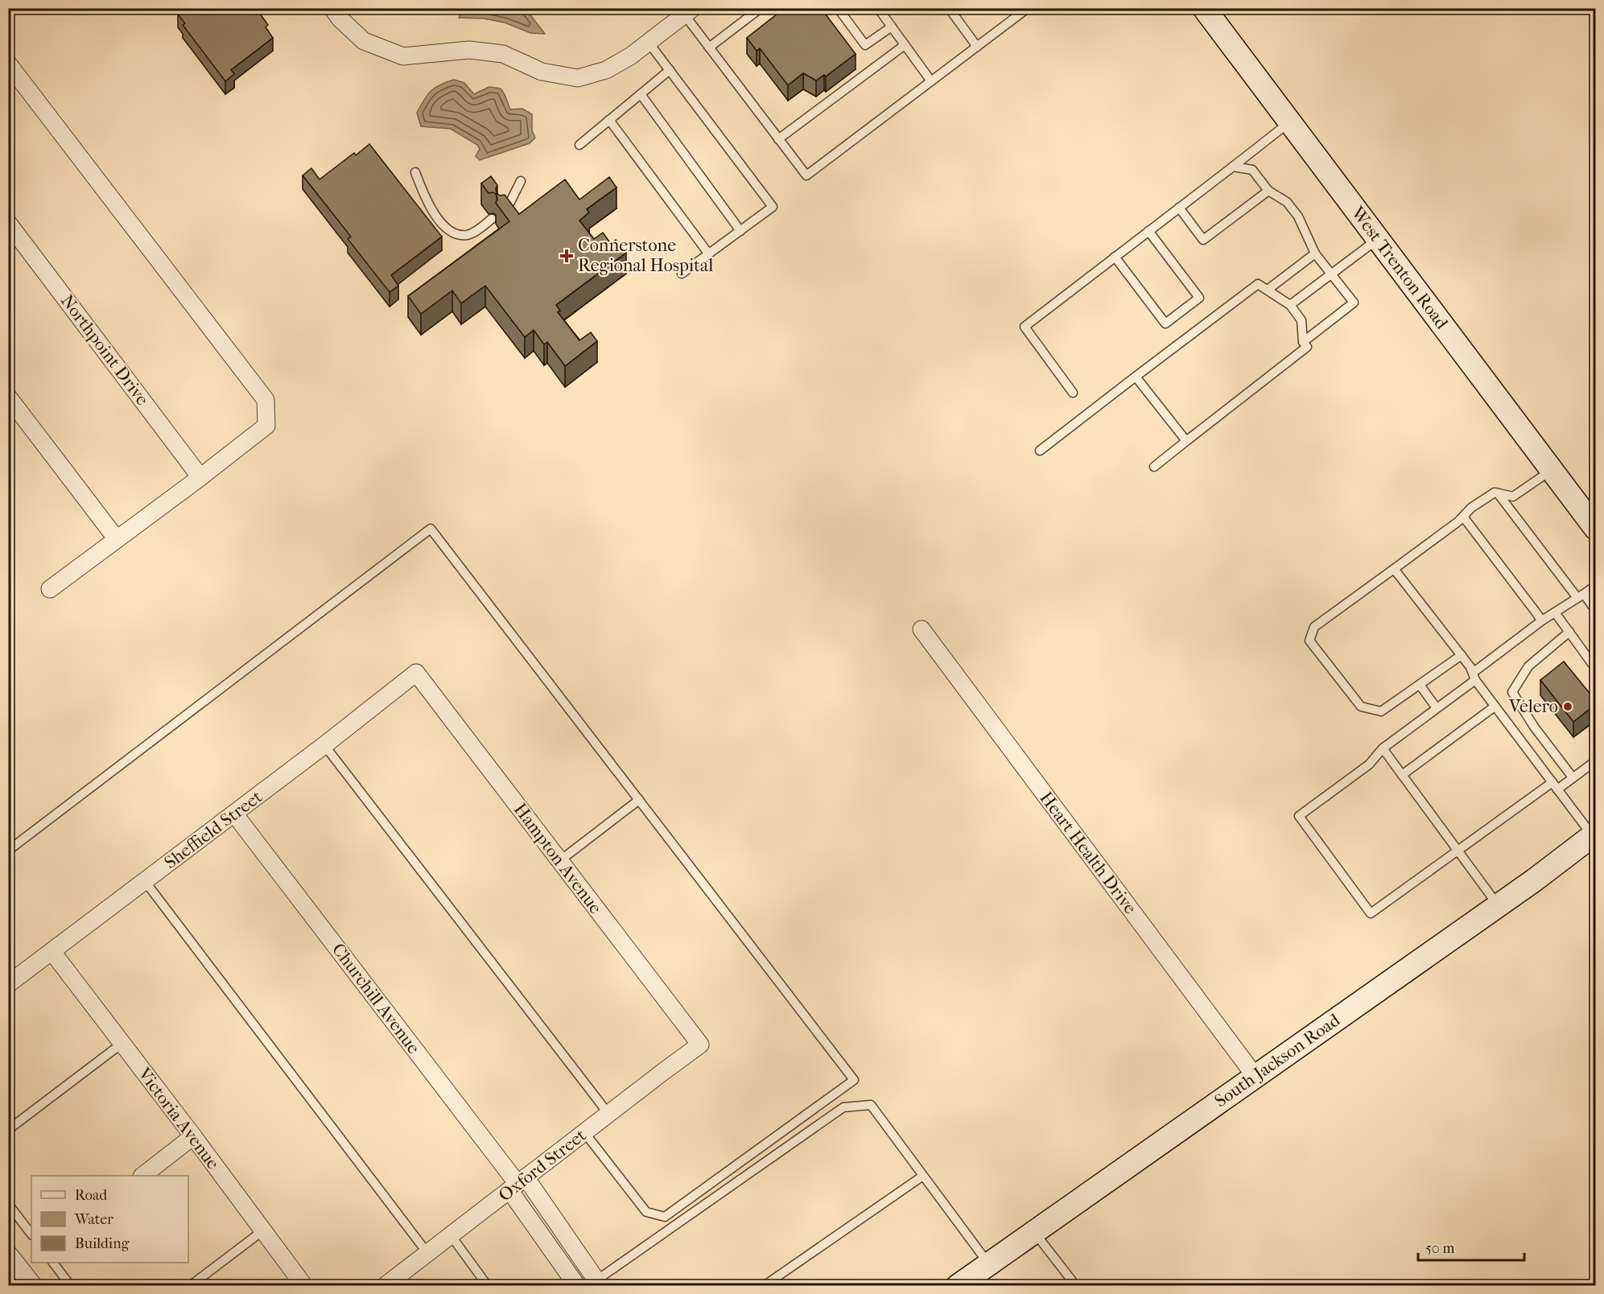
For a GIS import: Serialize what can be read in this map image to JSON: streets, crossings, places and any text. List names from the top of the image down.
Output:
{
  "streets": {
    "main road": ["West Trenton Road", "South Jackson Road"],
    "street": [
      "Northpoint Drive",
      "Sheffield Street",
      "Heart Health Drive",
      "Hampton Avenue",
      "Churchill Avenue",
      "Victoria Avenue",
      "Oxford Street"
    ]
  },
  "crossings": [
    ["Sheffield Street", "Hampton Avenue"],
    ["Sheffield Street", "Churchill Avenue"],
    ["Sheffield Street", "Victoria Avenue"],
    ["Heart Health Drive", "South Jackson Road"],
    ["Hampton Avenue", "Oxford Street"],
    ["Churchill Avenue", "Oxford Street"]
  ],
  "places": {
    "health": ["Connerstone Regional Hospital"],
    "other": ["Velero"]
  },
  "legend": ["Road", "Water", "Building"],
  "scale_bar": "50 m"
}
